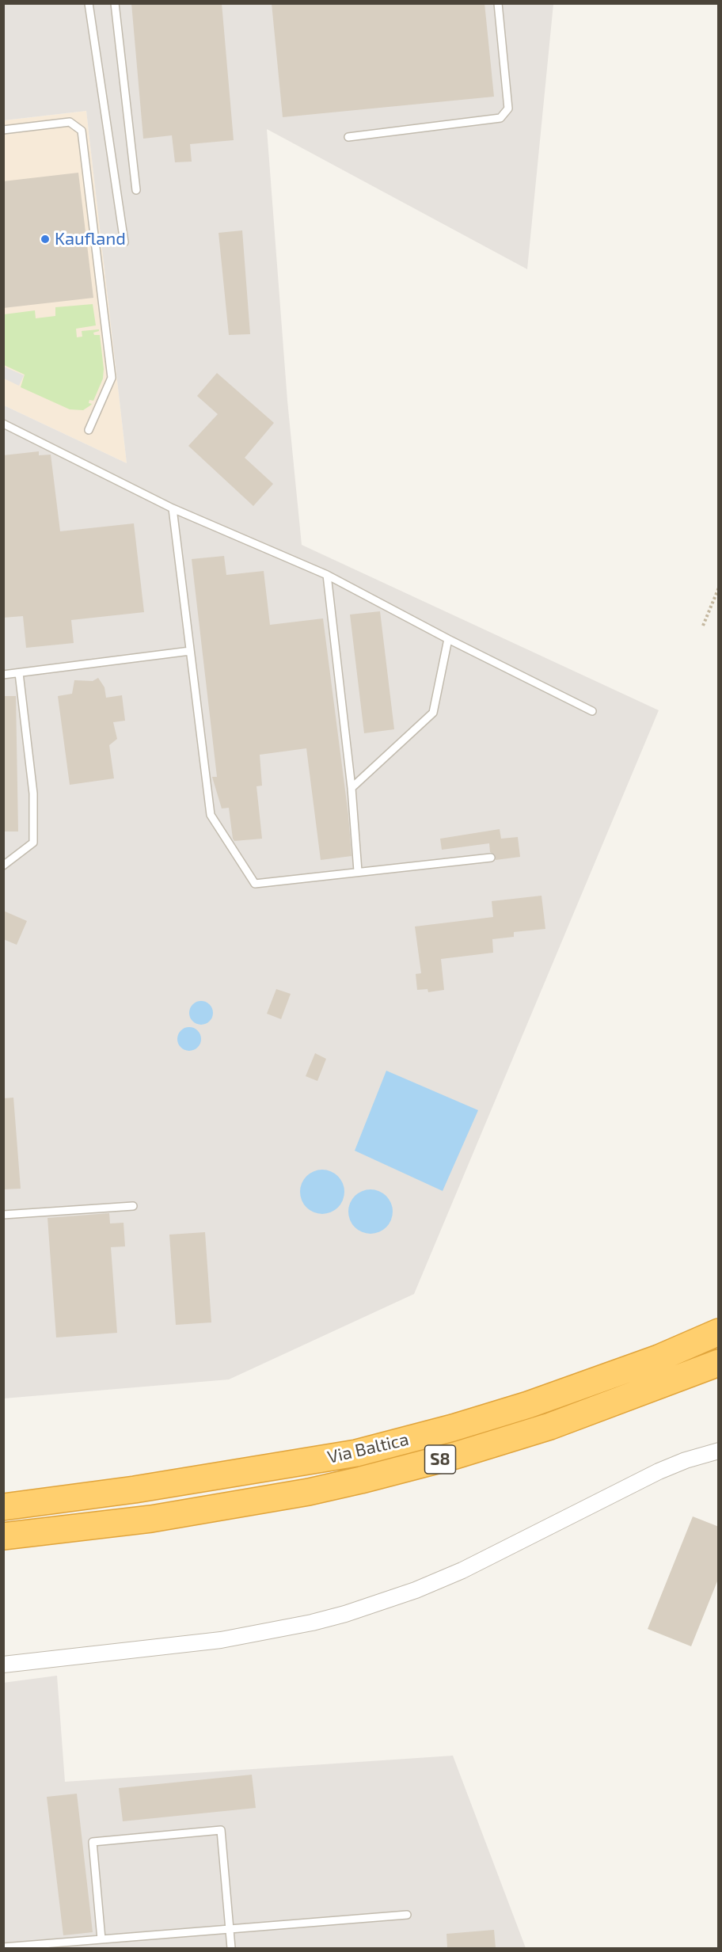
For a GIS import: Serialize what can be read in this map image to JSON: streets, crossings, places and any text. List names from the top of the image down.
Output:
{
  "streets": {
    "highway": ["Via Baltica", "S8"]
  },
  "places": ["Kaufland"]
}
